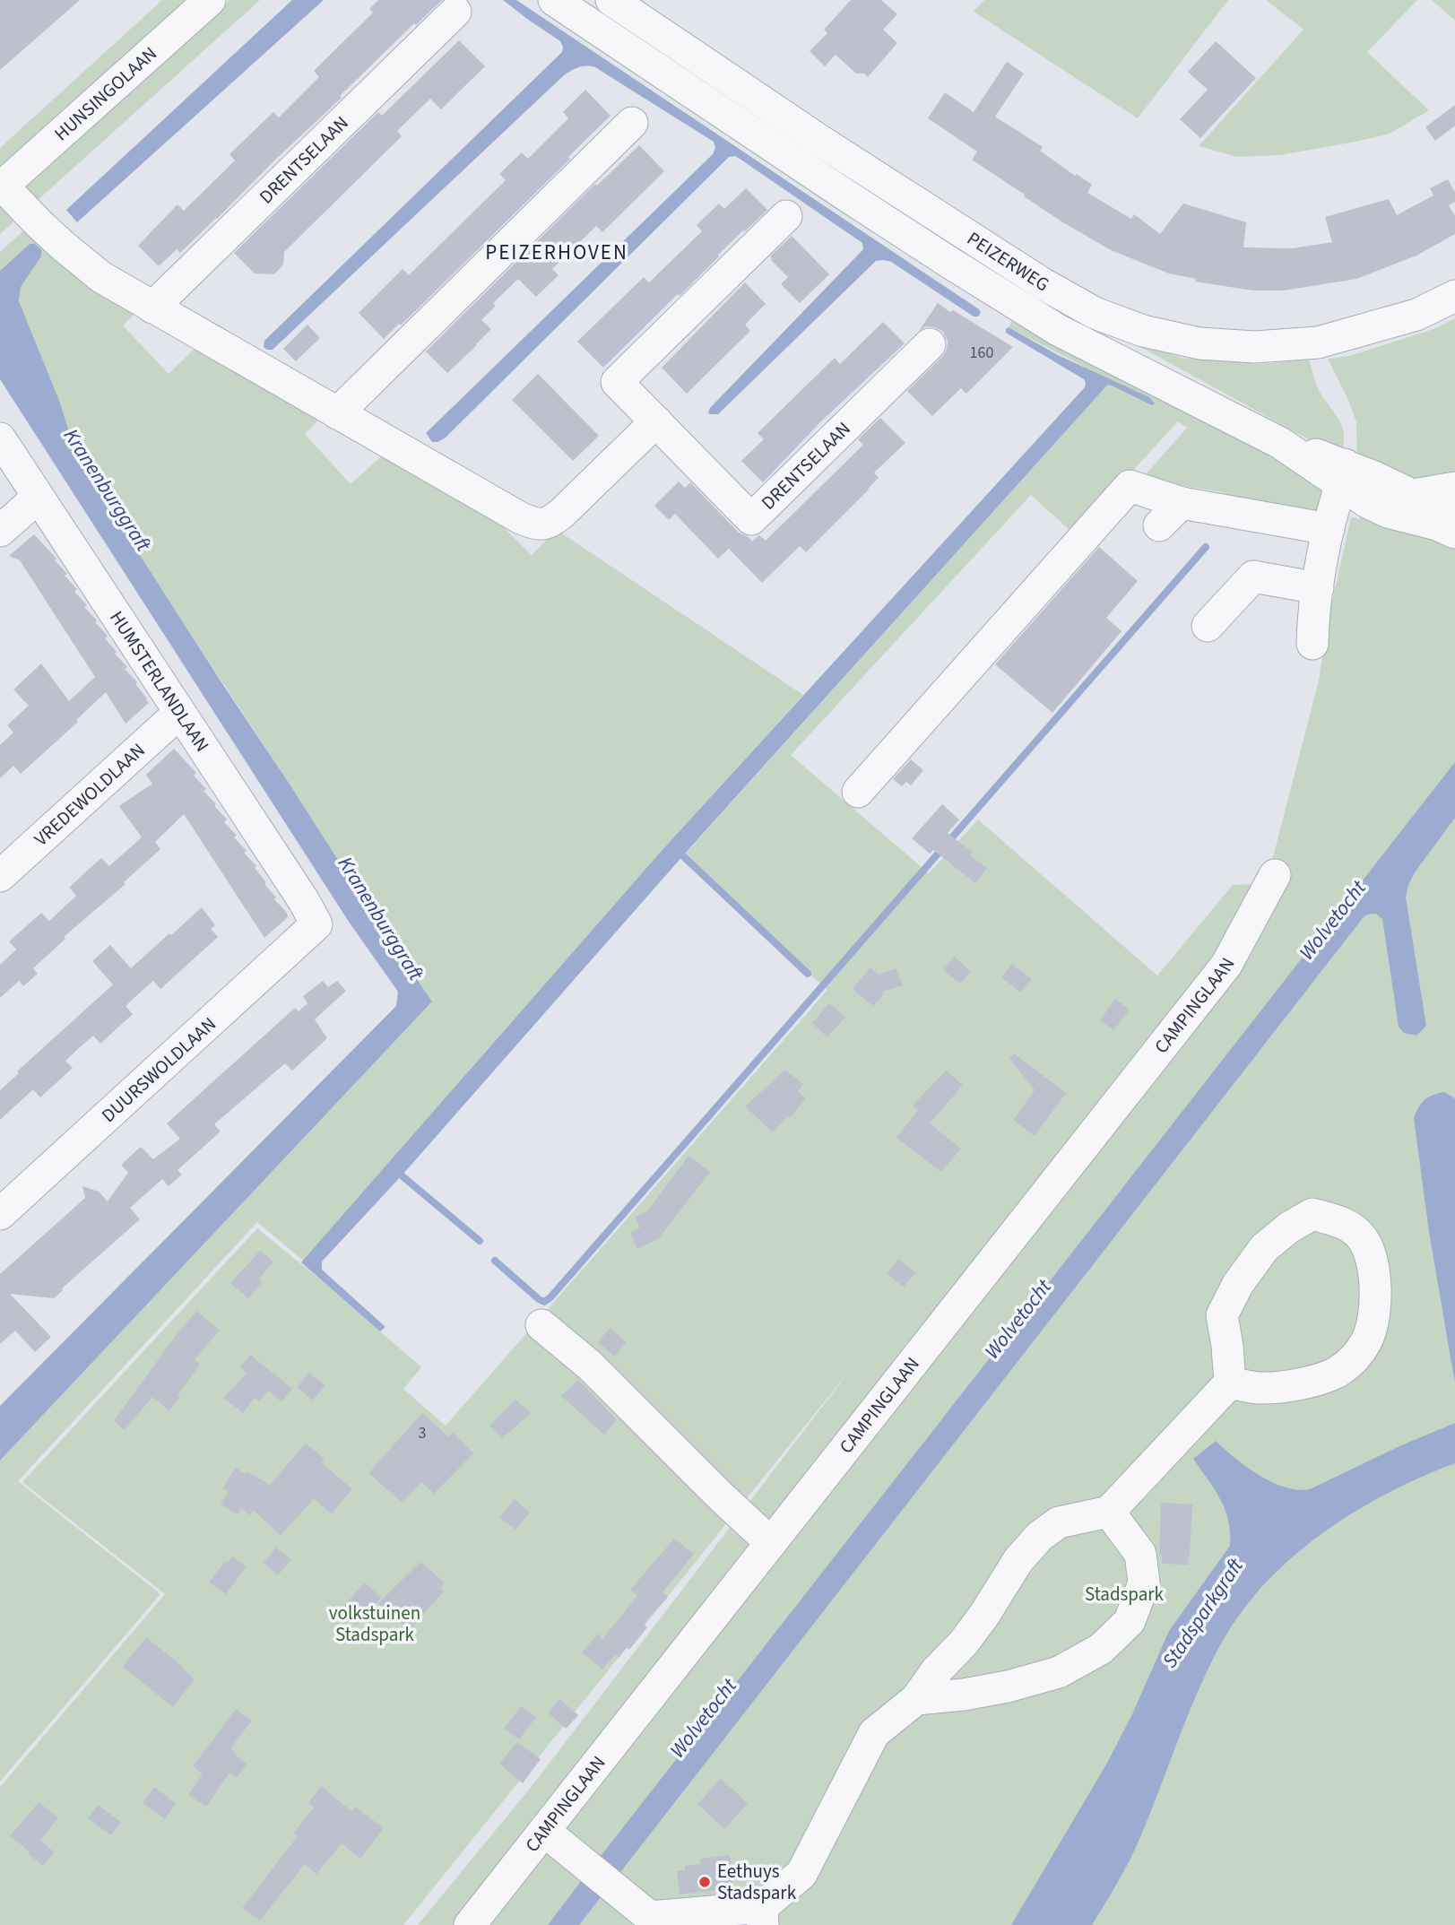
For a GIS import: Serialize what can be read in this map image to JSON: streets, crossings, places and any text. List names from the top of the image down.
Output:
{
  "streets": {
    "street": [
      "HUNSINGOLAAN",
      "DRENTSELAAN",
      "PEIZERWEG",
      "HUMSTERLANDLAAN",
      "VREDEWOLDLAAN",
      "CAMPINGLAAN",
      "DUURSWOLDLAAN"
    ]
  },
  "crossings": [
    ["HUMSTERLANDLAAN", "VREDEWOLDLAAN"],
    ["HUMSTERLANDLAAN", "DUURSWOLDLAAN"]
  ],
  "districts": ["PEIZERHOVEN"],
  "water": ["Kranenburggraft", "Wolvetocht", "Stadsparkgraft"],
  "parks": ["Stadspark", "volkstuinen Stadspark"],
  "places": ["Eethuys Stadspark"],
  "house_numbers": ["160", "3"]
}
